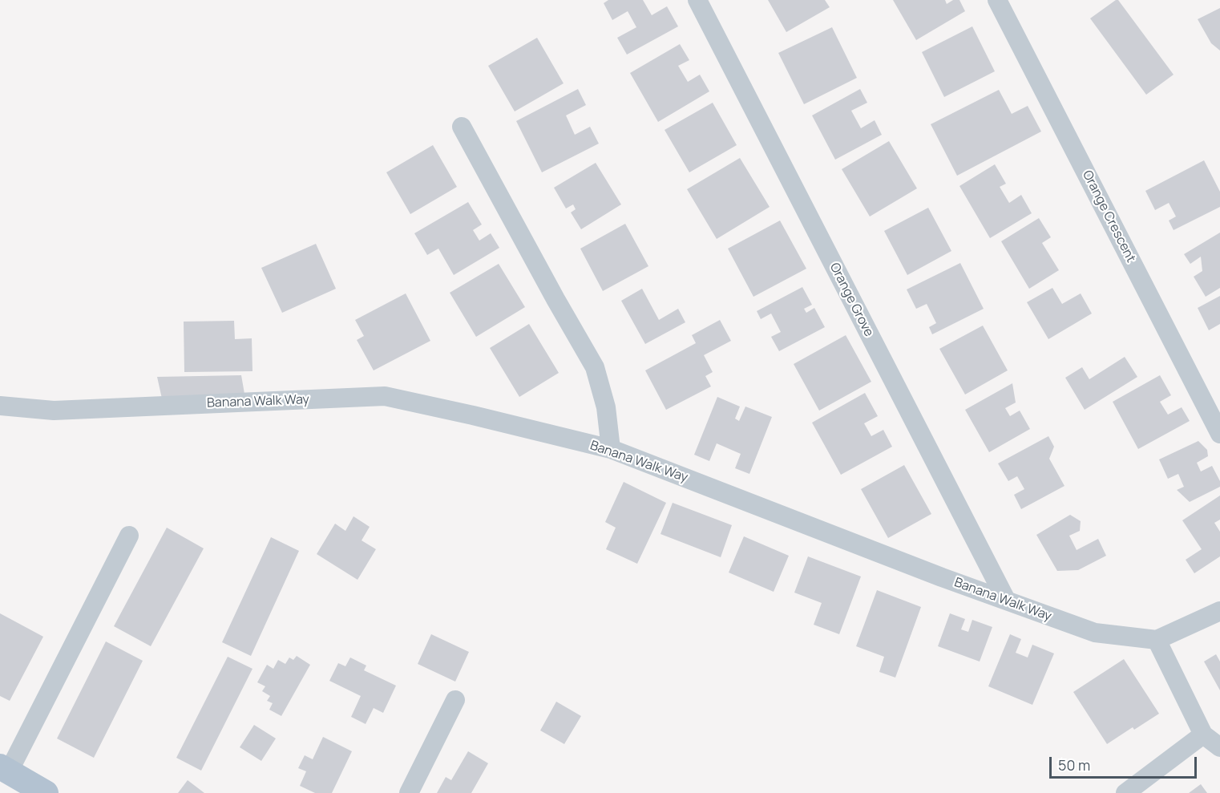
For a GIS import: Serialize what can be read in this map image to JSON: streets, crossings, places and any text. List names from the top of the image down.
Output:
{
  "streets": {
    "street": ["Orange Crescent", "Orange Grove", "Banana Walk Way"]
  },
  "crossings": [
    ["Orange Grove", "Banana Walk Way"]
  ],
  "scale_bar": "50 m"
}
